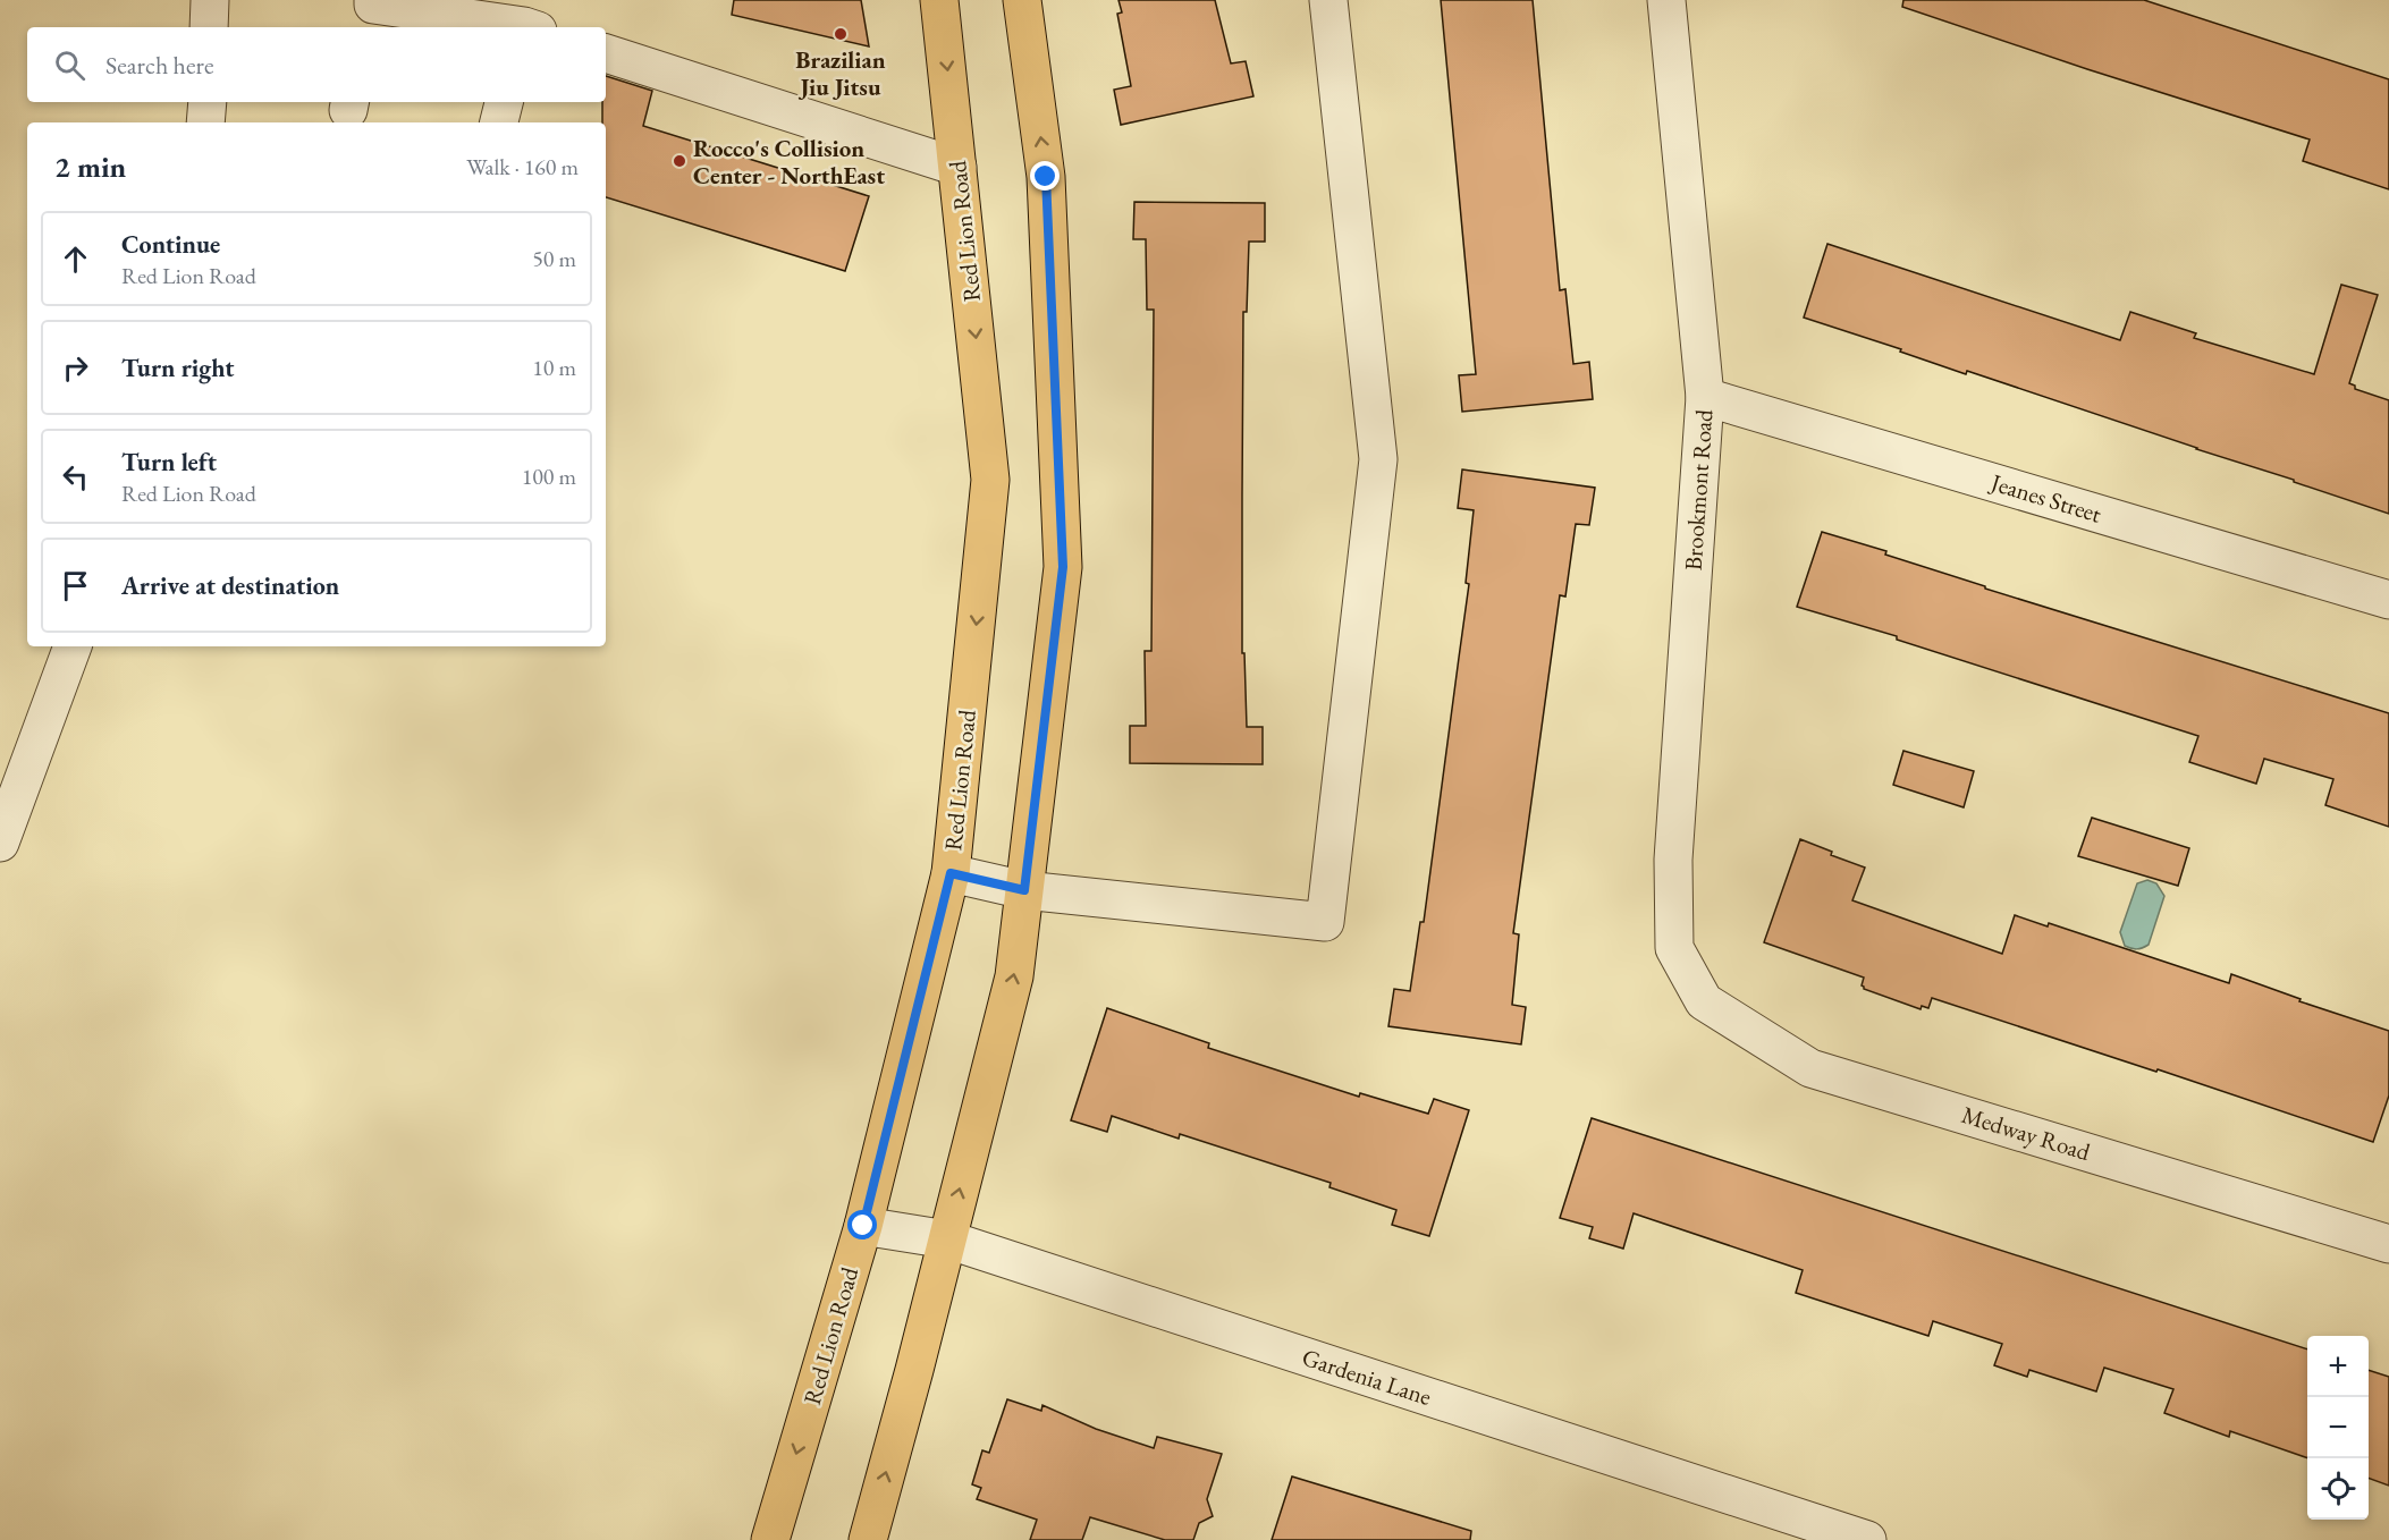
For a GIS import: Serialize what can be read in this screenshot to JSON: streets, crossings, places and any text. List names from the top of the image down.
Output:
{
  "streets": {
    "main road": ["Red Lion Road"],
    "street": [
      "Brookmont Road",
      "Jeanes Street",
      "Medway Road",
      "Gardenia Lane"
    ]
  },
  "crossings": [
    ["Red Lion Road", "Gardenia Lane"],
    ["Brookmont Road", "Jeanes Street"],
    ["Brookmont Road", "Medway Road"]
  ],
  "places": ["Brazilian Jiu Jitsu", "Rocco's Collision Center - NorthEast"],
  "page": {
    "search": "Search here",
    "heading": ["2 min", "Walk · 160 m"],
    "list": [
      ["Continue", "Red Lion Road", "50 m"],
      ["Turn right", "10 m"],
      ["Turn left", "Red Lion Road", "100 m"],
      "Arrive at destination"
    ],
    "map_buttons": ["+", "−"]
  }
}
